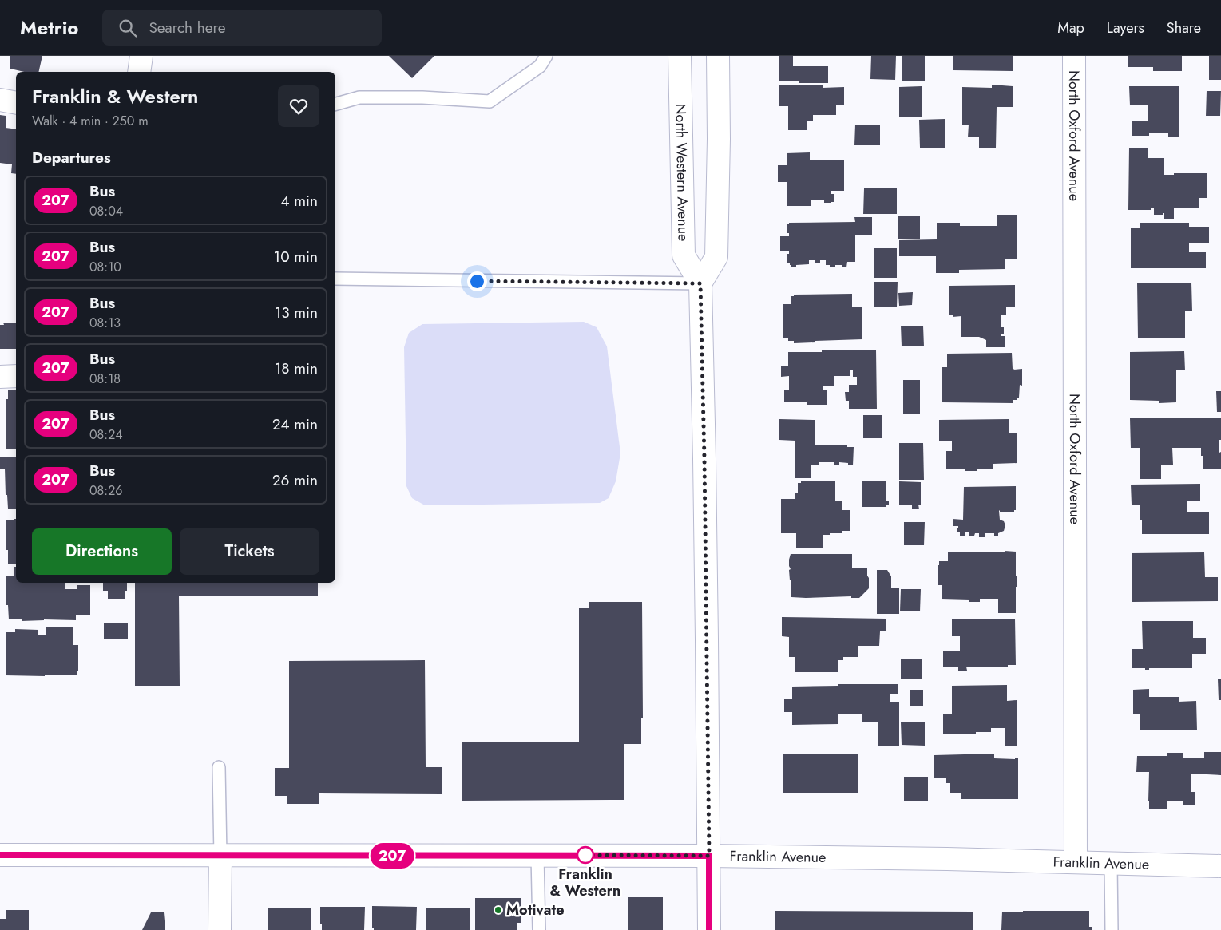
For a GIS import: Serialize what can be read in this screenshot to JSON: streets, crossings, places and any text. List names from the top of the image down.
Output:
{
  "streets": {
    "main road": ["North Oxford Avenue", "North Western Avenue", "Franklin Avenue"]
  },
  "crossings": [
    ["North Oxford Avenue", "Franklin Avenue"],
    ["North Western Avenue", "Franklin Avenue"]
  ],
  "places": ["Franklin & Western", "Motivate"],
  "lines": ["bus line 207"],
  "page": {
    "header": "Metrio",
    "search": "Search here",
    "nav": ["Map", "Layers", "Share"],
    "on_map": "207",
    "heading": [
      ["Franklin & Western", "Walk · 4 min · 250 m"],
      "Departures"
    ],
    "list": [
      {
        "mark": "207",
        "name": "Bus",
        "note": "08:04",
        "value": "4 min"
      },
      {
        "mark": "207",
        "name": "Bus",
        "note": "08:10",
        "value": "10 min"
      },
      {
        "mark": "207",
        "name": "Bus",
        "note": "08:13",
        "value": "13 min"
      },
      {
        "mark": "207",
        "name": "Bus",
        "note": "08:18",
        "value": "18 min"
      },
      {
        "mark": "207",
        "name": "Bus",
        "note": "08:24",
        "value": "24 min"
      },
      {
        "mark": "207",
        "name": "Bus",
        "note": "08:26",
        "value": "26 min"
      }
    ],
    "buttons": ["Directions", "Tickets"]
  }
}
